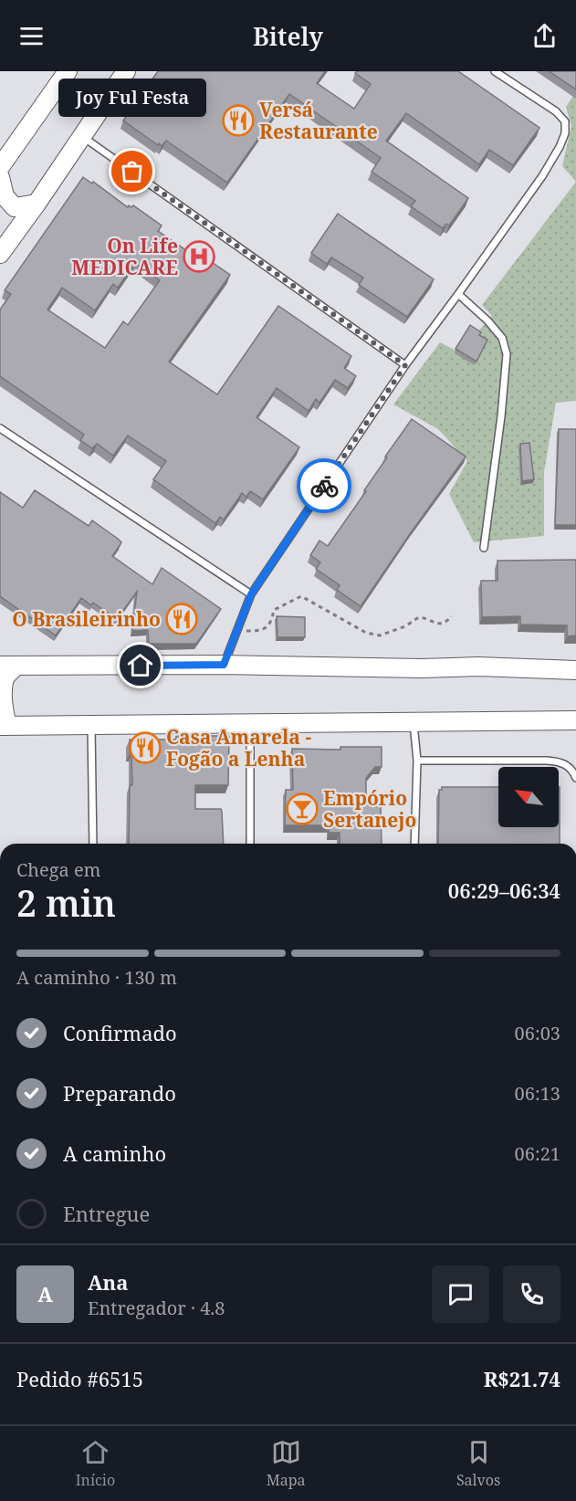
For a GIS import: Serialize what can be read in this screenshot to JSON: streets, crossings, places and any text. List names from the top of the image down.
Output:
{
  "places": {
    "restaurant": ["Versá Restaurante", "O Brasileirinho", "Casa Amarela - Fogão a Lenha"],
    "other": ["Joy Ful Festa"],
    "hospital": ["On Life MEDICARE"],
    "bar": ["Empório Sertanejo"]
  },
  "north": "top left",
  "page": {
    "header": "Bitely",
    "bubble": "Joy Ful Festa",
    "heading": ["2 min", "Chega em", "06:29–06:34"],
    "panel": [
      "Ana",
      "Entregador · 4.8",
      "Pedido #6515",
      "R$21.74"
    ],
    "bar": "A caminho · 130 m",
    "list": [
      ["Confirmado", "06:03"],
      ["Preparando", "06:13"],
      ["A caminho", "06:21"],
      "Entregue"
    ],
    "round": "A",
    "tabs": ["Início", "Mapa", "Salvos"]
  }
}
